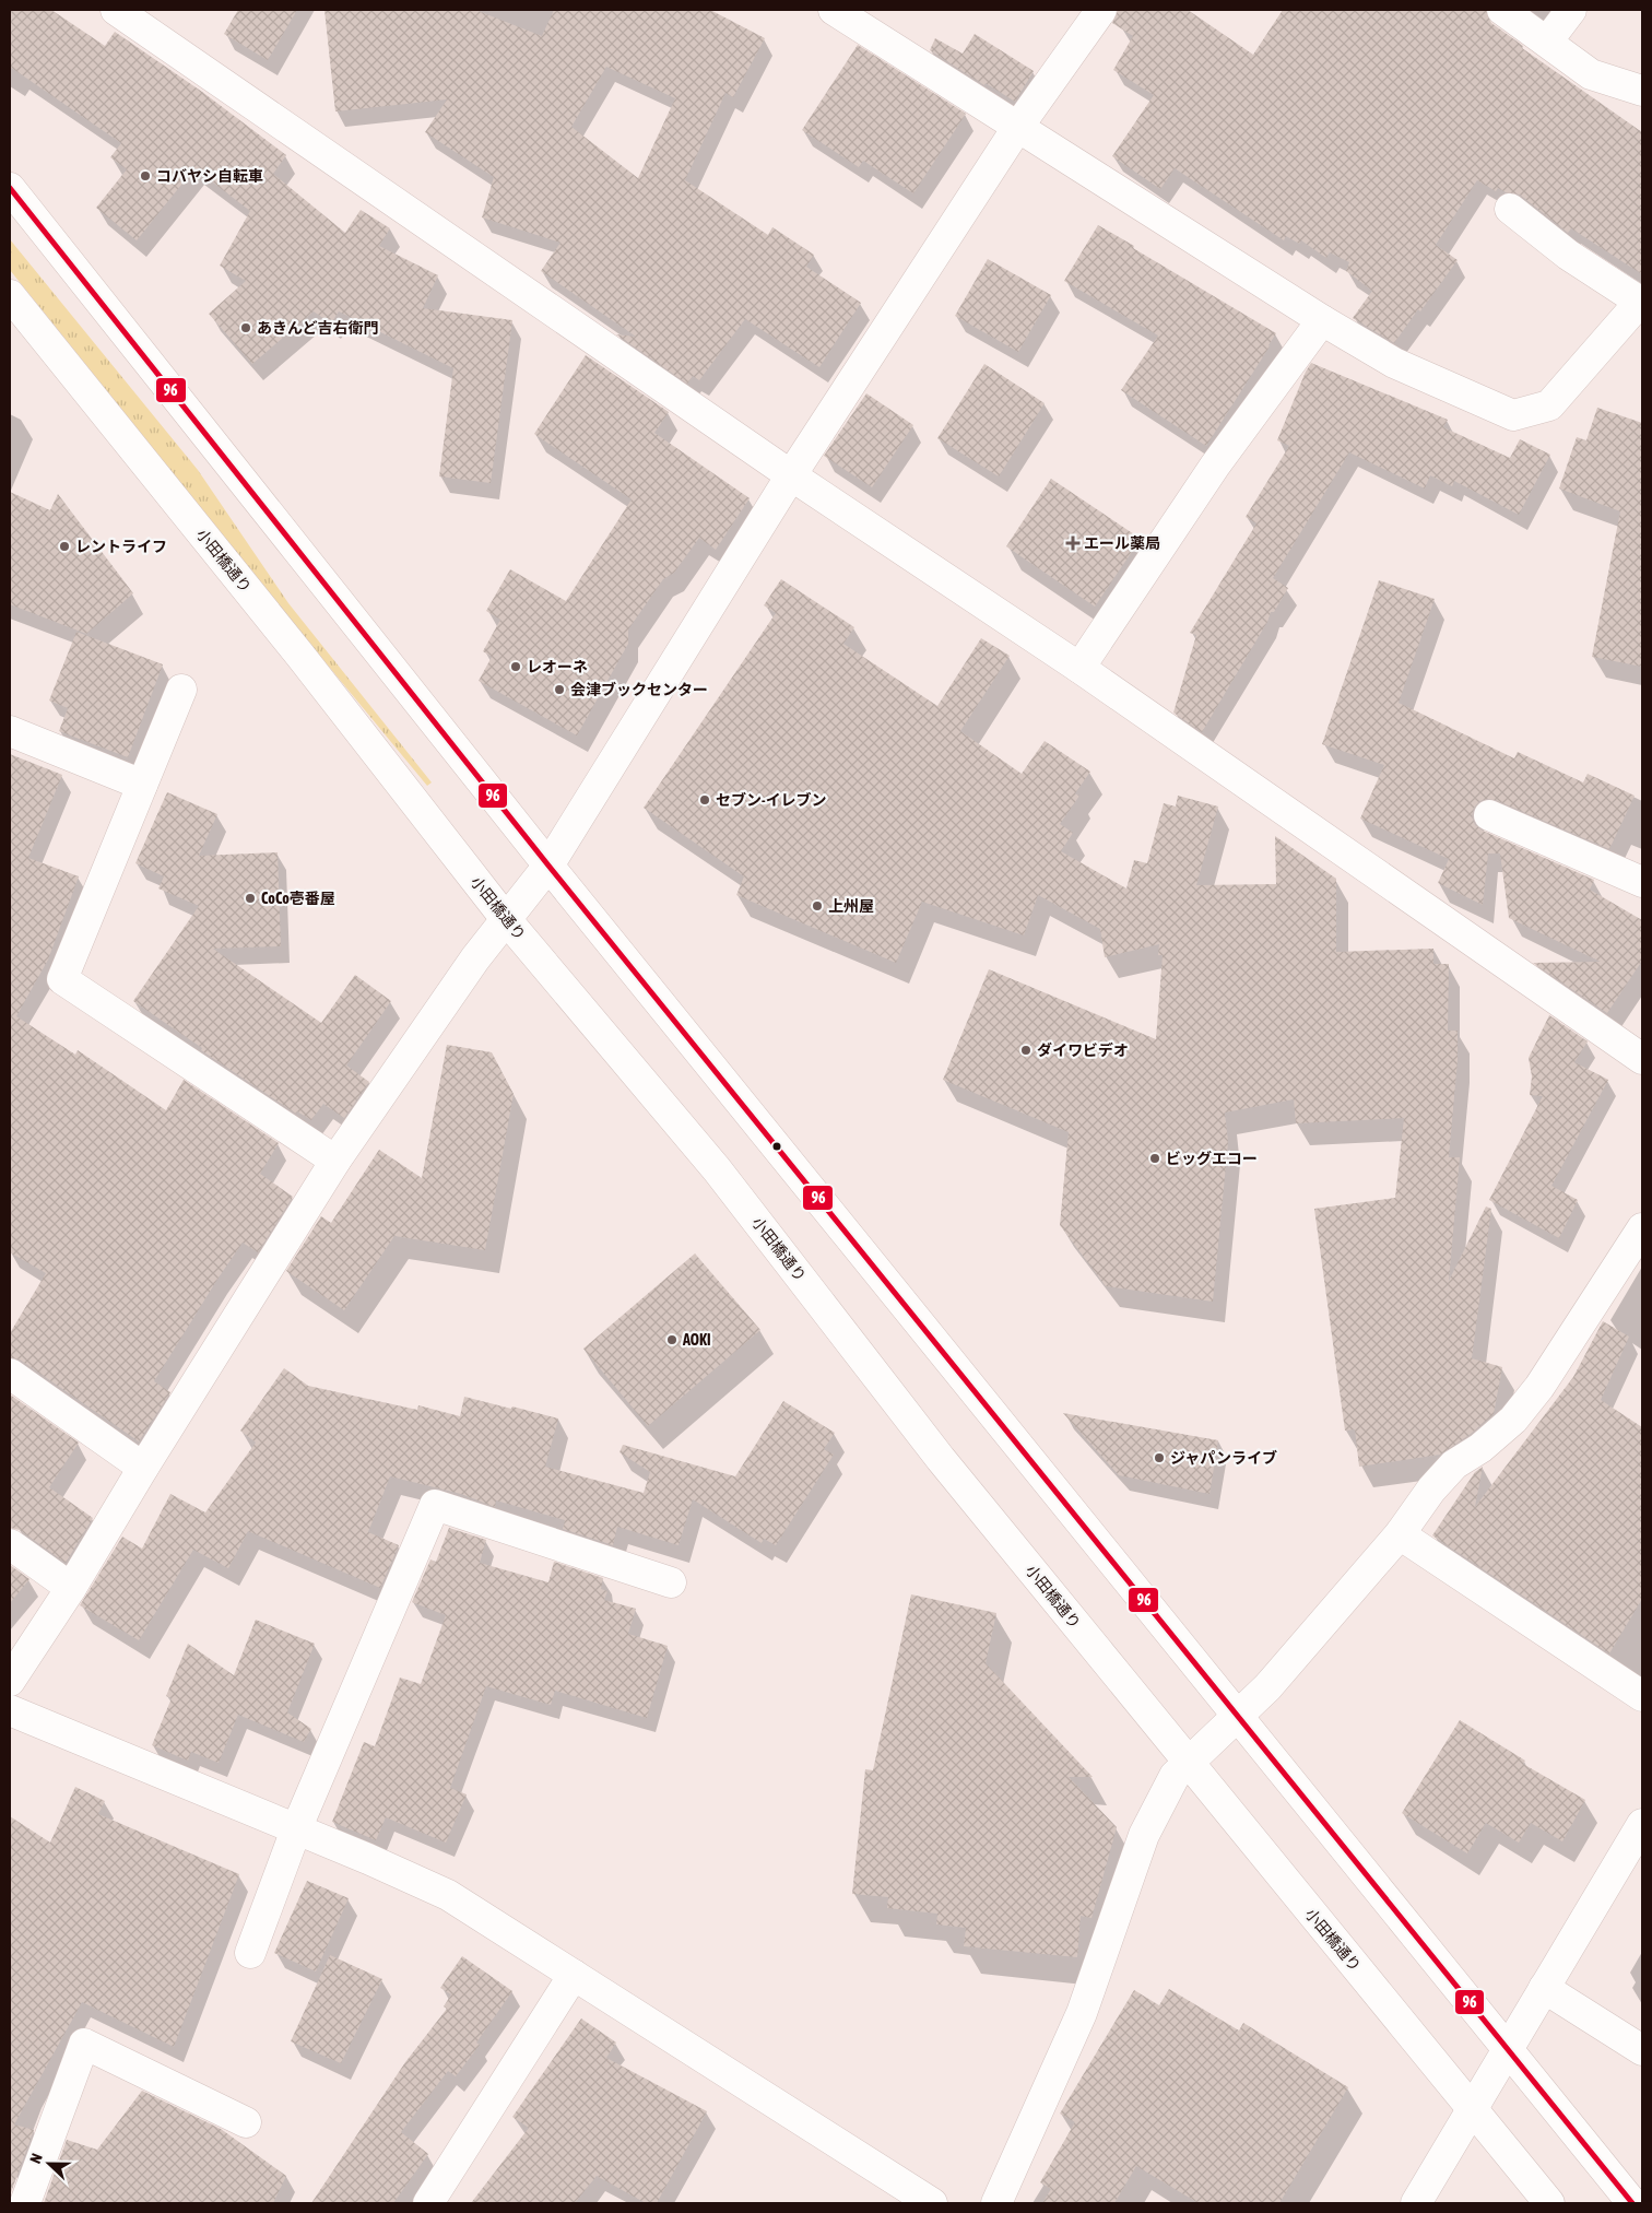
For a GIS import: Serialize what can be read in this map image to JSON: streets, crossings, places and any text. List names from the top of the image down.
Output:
{
  "streets": {
    "street": ["小田橋通り"]
  },
  "places": {
    "other": [
      "コバヤシ自転車",
      "あきんど吉右衛門",
      "レントライフ",
      "レオーネ",
      "会津ブックセンター",
      "セブン-イレブン",
      "CoCo壱番屋",
      "上州屋",
      "ダイワビデオ",
      "ビッグエコー",
      "AOKI",
      "ジャパンライブ"
    ],
    "health": ["エール薬局"]
  },
  "lines": ["transit line 96"],
  "north": "left"
}
